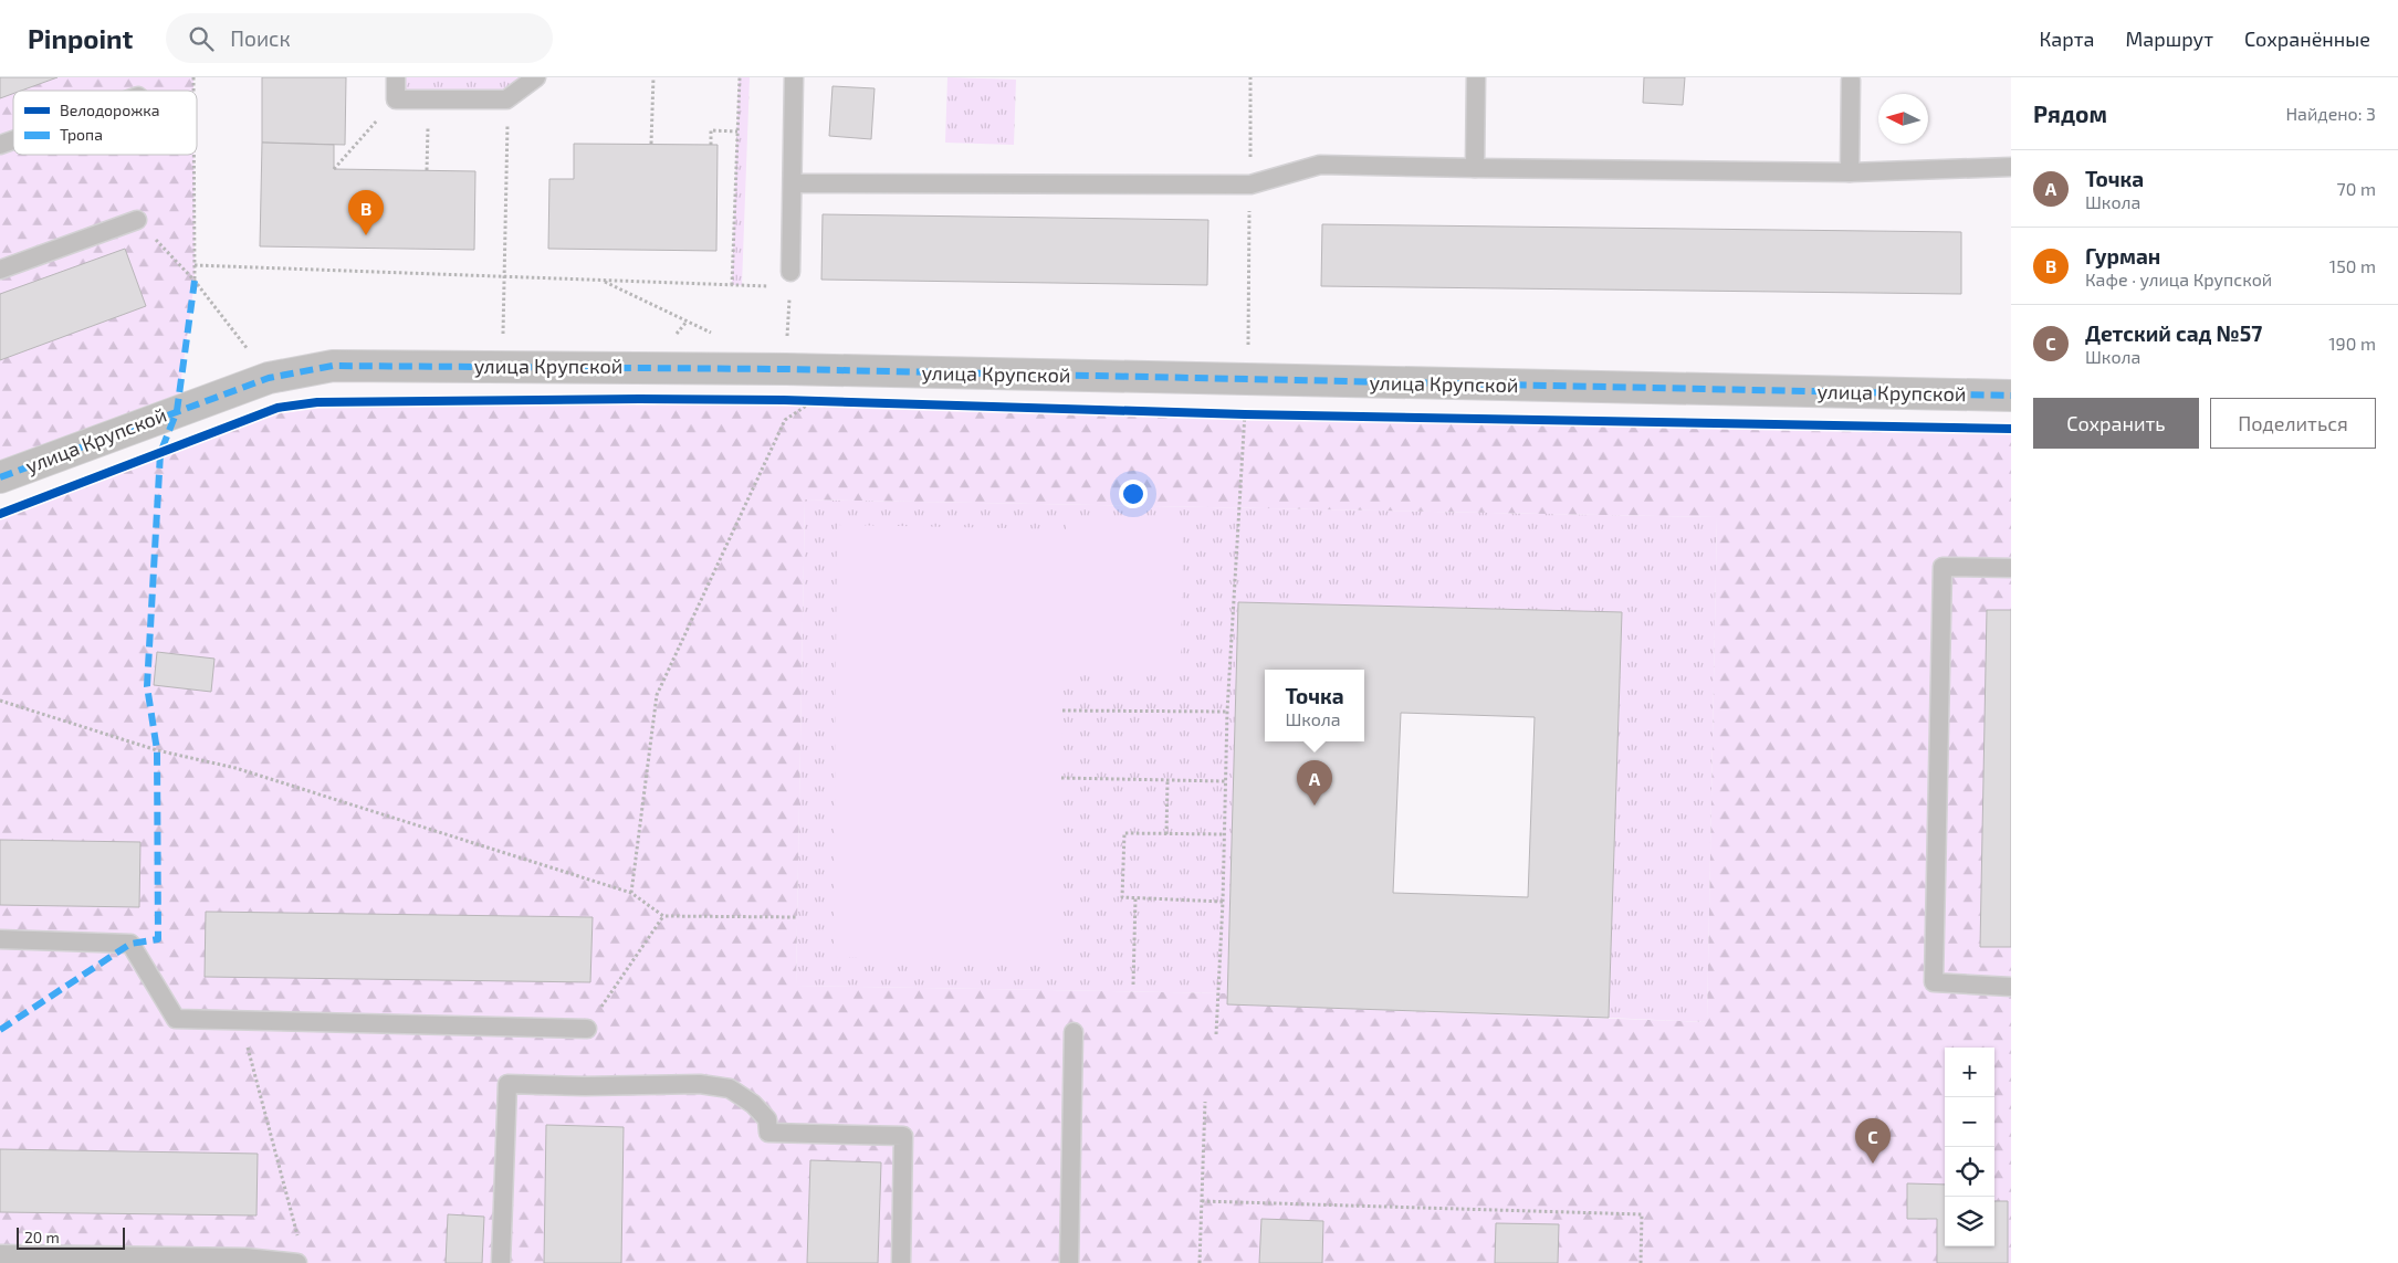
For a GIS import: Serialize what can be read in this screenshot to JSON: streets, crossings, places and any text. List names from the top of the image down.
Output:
{
  "streets": {
    "street": ["улица Крупской"]
  },
  "legend": ["Велодорожка", "Тропа"],
  "scale_bar": "20 m",
  "north": "left",
  "page": {
    "header": "Pinpoint",
    "search": "Поиск",
    "nav": ["Карта", "Маршрут", "Сохранённые"],
    "heading": ["Рядом", "Найдено: 3"],
    "list": [
      {
        "mark": "A",
        "name": "Точка",
        "note": "Школа",
        "value": "70 m"
      },
      {
        "mark": "B",
        "name": "Гурман",
        "note": "Кафе · улица Крупской",
        "value": "150 m"
      },
      {
        "mark": "C",
        "name": "Детский сад №57",
        "note": "Школа",
        "value": "190 m"
      }
    ],
    "pins": ["B", "A", "C"],
    "buttons": ["Сохранить", "Поделиться"],
    "popup": ["Точка", "Школа"],
    "map_buttons": ["+", "−"],
    "scale": "20 m"
  }
}
